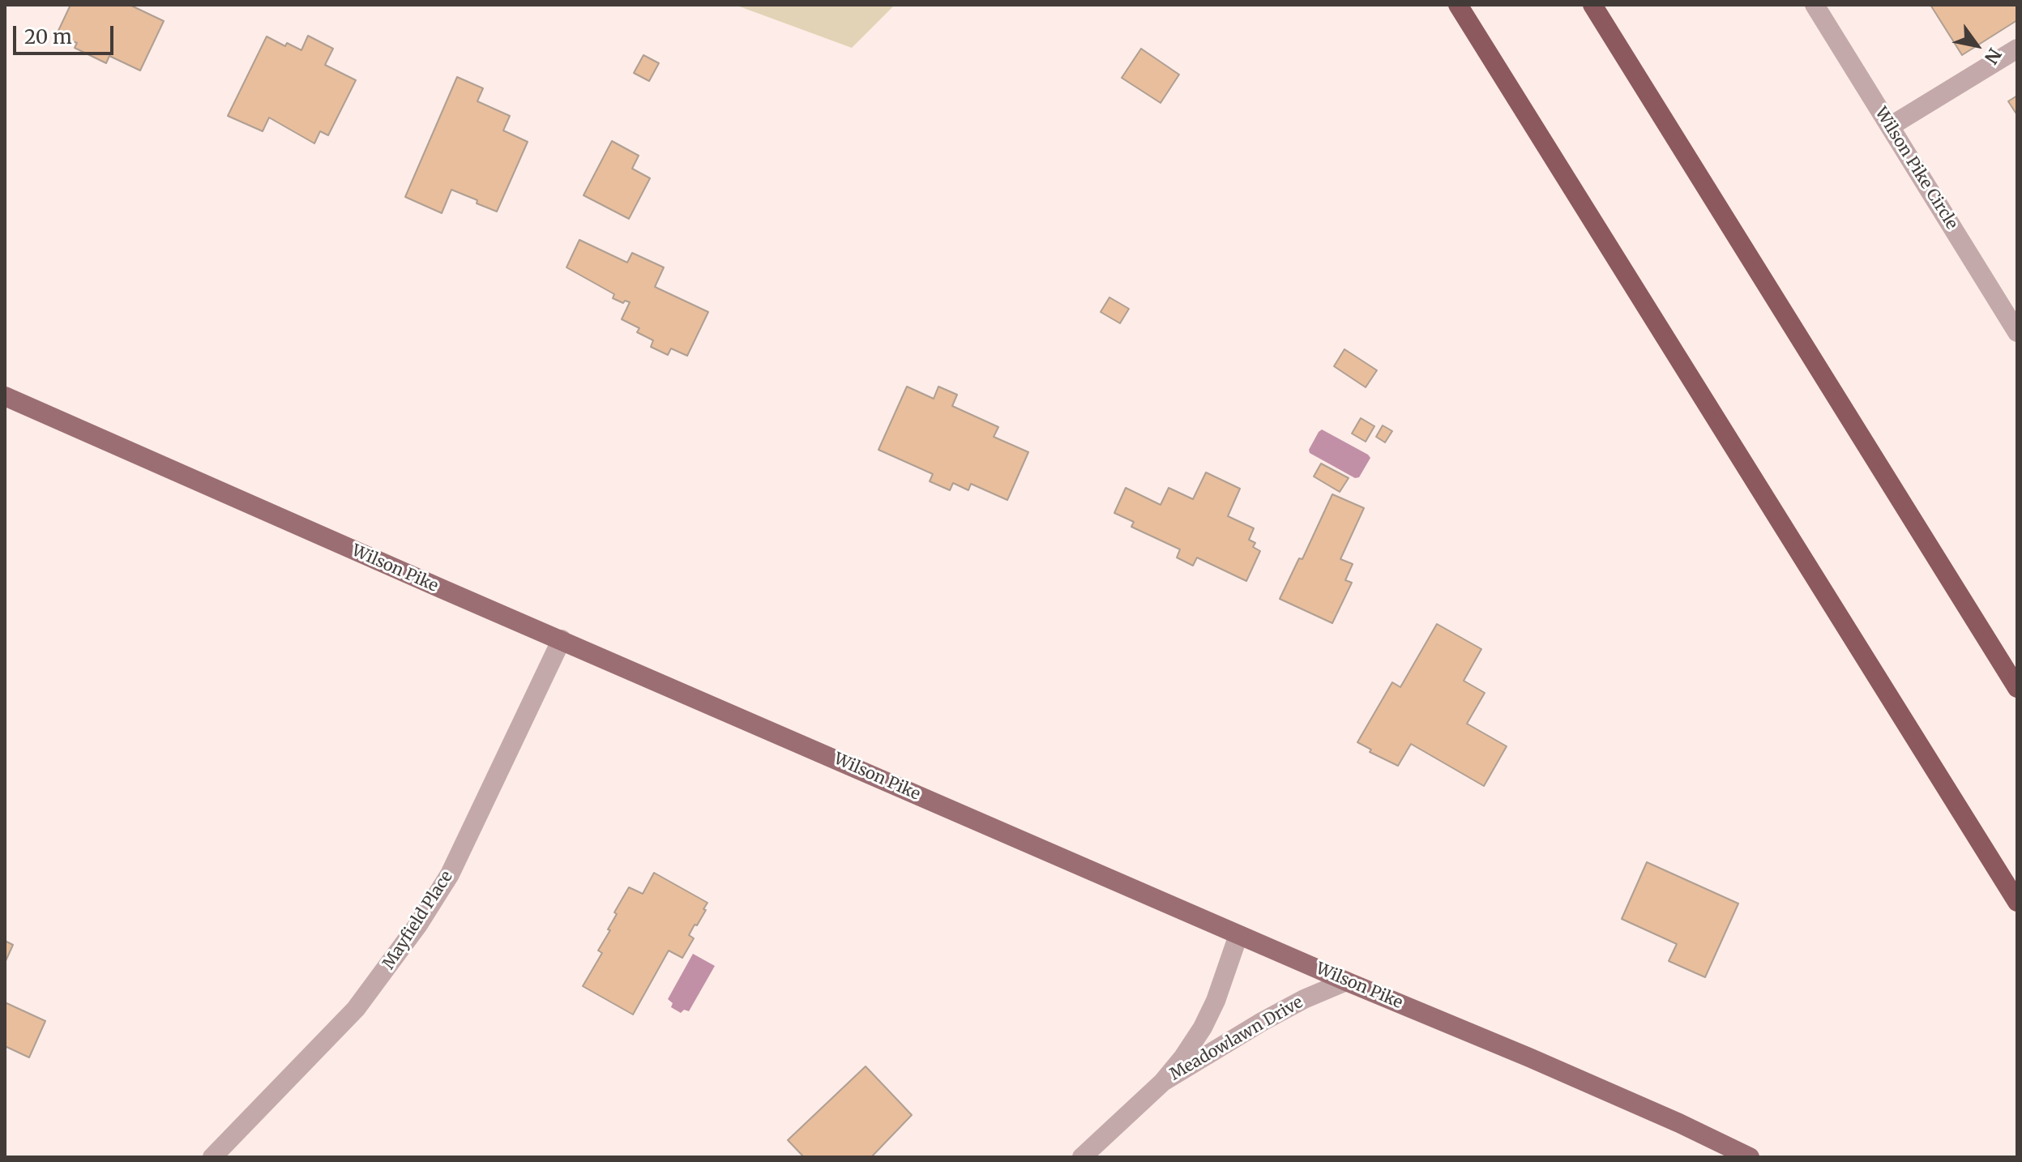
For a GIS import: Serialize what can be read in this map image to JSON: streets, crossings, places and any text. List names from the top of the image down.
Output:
{
  "streets": {
    "main road": ["Wilson Pike"],
    "street": ["Wilson Pike Circle", "Mayfield Place", "Meadowlawn Drive"]
  },
  "crossings": [
    ["Wilson Pike", "Mayfield Place"],
    ["Wilson Pike", "Meadowlawn Drive"]
  ],
  "scale_bar": "20 m",
  "north": "bottom right"
}
